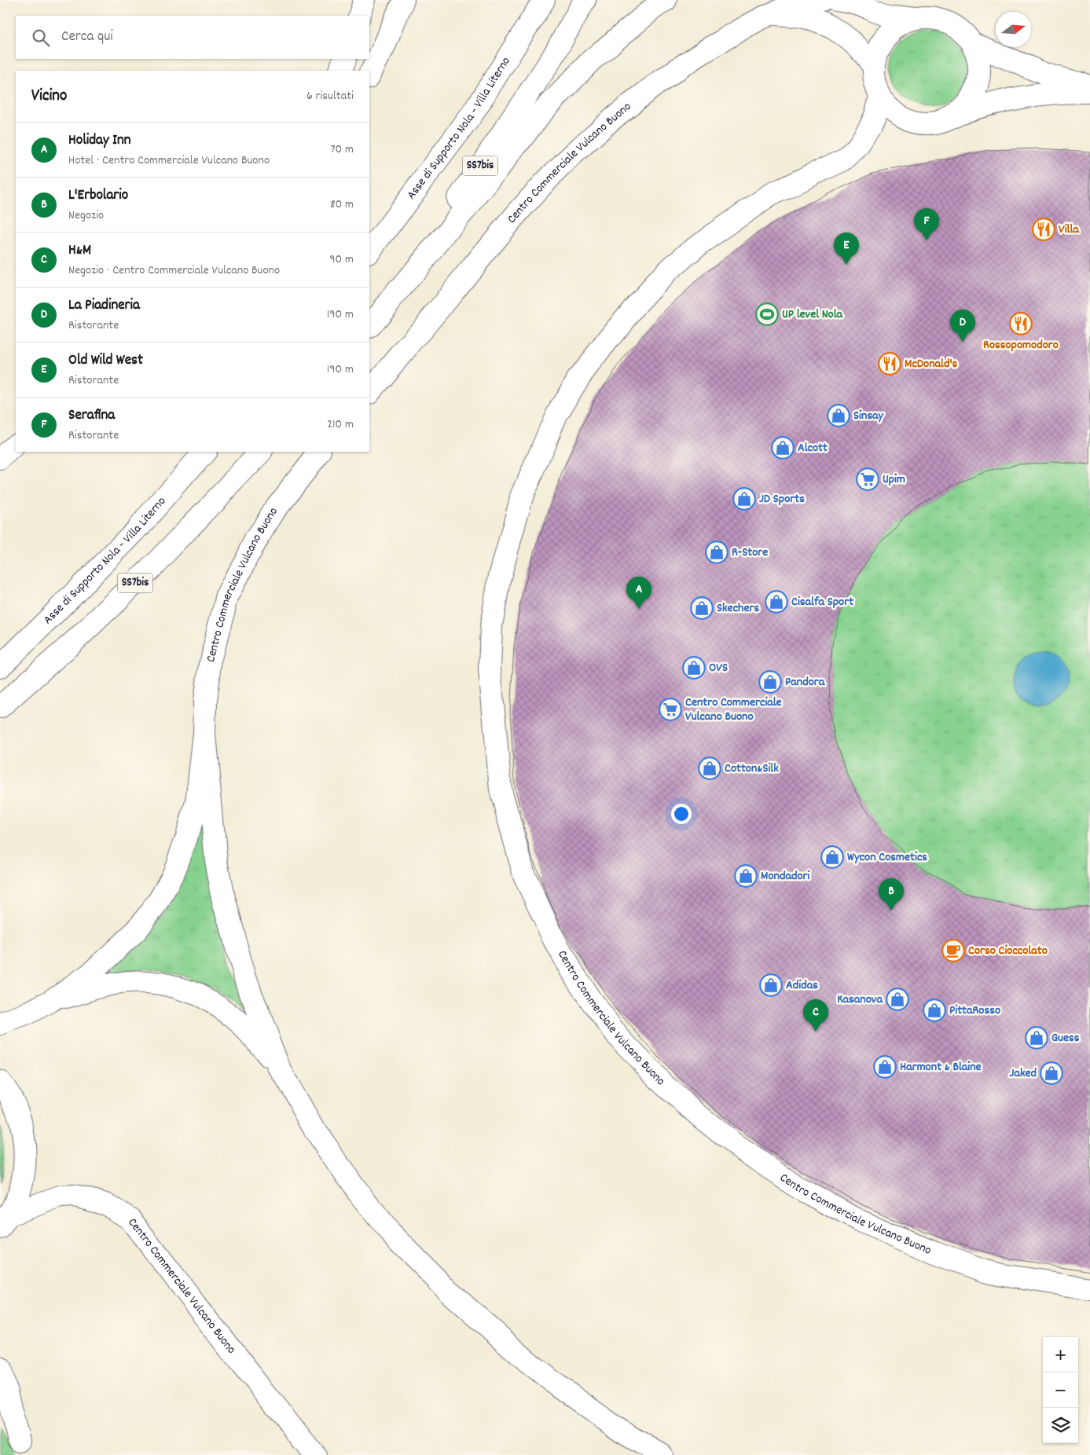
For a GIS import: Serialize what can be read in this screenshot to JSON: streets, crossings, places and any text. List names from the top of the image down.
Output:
{
  "streets": {
    "main road": ["Asse di Supporto Nola - Villa Literno", "Centro Commerciale Vulcano Buono", "SS7bis"]
  },
  "places": {
    "restaurant": ["Villa", "Rossopomodoro", "McDonald's"],
    "sports": ["UP level Nola"],
    "shop": [
      "Sinsay",
      "Alcott",
      "JD Sports",
      "R-Store",
      "Cisalfa Sport",
      "Skechers",
      "OVS",
      "Pandora",
      "Cotton&Silk",
      "Wycon Cosmetics",
      "Mondadori",
      "Adidas",
      "Kasanova",
      "PittaRosso",
      "Guess",
      "Harmont & Blaine",
      "Jaked"
    ],
    "supermarket": ["Upim", "Centro Commerciale Vulcano Buono"],
    "cafe": ["Corso Cioccolato"]
  },
  "north": "right",
  "page": {
    "search": "Cerca qui",
    "heading": ["Vicino", "6 risultati"],
    "list": [
      {
        "mark": "A",
        "name": "Holiday Inn",
        "note": "Hotel · Centro Commerciale Vulcano Buono",
        "value": "70 m"
      },
      {
        "mark": "B",
        "name": "L'Erbolario",
        "note": "Negozio",
        "value": "80 m"
      },
      {
        "mark": "C",
        "name": "H&M",
        "note": "Negozio · Centro Commerciale Vulcano Buono",
        "value": "90 m"
      },
      {
        "mark": "D",
        "name": "La Piadineria",
        "note": "Ristorante",
        "value": "190 m"
      },
      {
        "mark": "E",
        "name": "Old Wild West",
        "note": "Ristorante",
        "value": "190 m"
      },
      {
        "mark": "F",
        "name": "Serafina",
        "note": "Ristorante",
        "value": "210 m"
      }
    ],
    "pins": [
      "F",
      "E",
      "D",
      "A",
      "B",
      "C"
    ],
    "map_buttons": ["+", "−"]
  }
}
